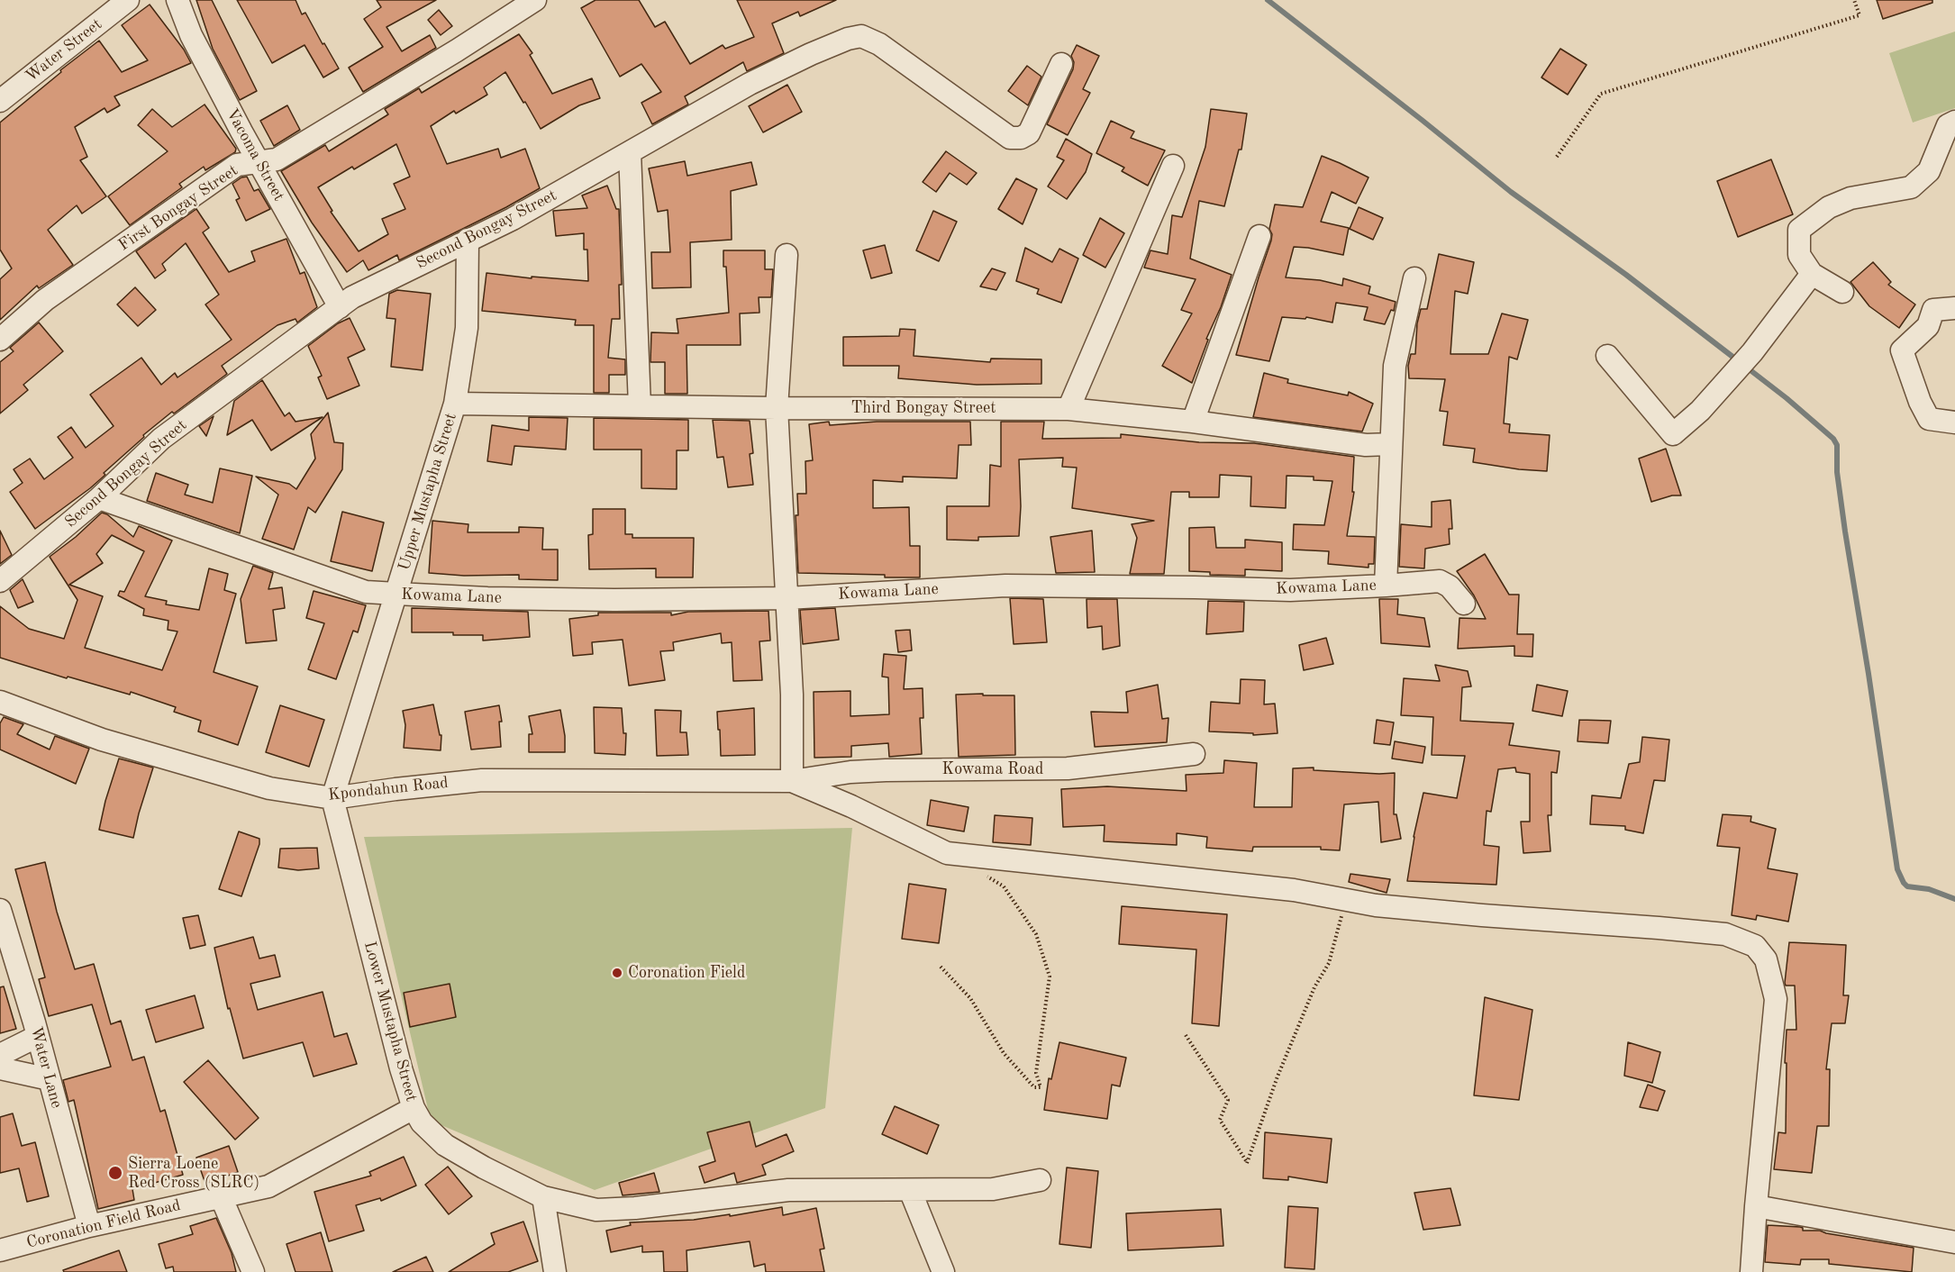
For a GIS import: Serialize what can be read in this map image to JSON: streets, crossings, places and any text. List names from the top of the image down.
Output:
{
  "streets": {
    "street": [
      "Water Street",
      "Vacoma Street",
      "First Bongay Street",
      "Second Bongay Street",
      "Third Bongay Street",
      "Upper Mustapha Street",
      "Kowama Lane",
      "Kowama Road",
      "Kpondahun Road",
      "Lower Mustapha Street",
      "Water Lane",
      "Coronation Field Road"
    ]
  },
  "crossings": [
    ["Vacoma Street", "First Bongay Street"],
    ["Vacoma Street", "Second Bongay Street"],
    ["Second Bongay Street", "Upper Mustapha Street"],
    ["Second Bongay Street", "Kowama Lane"],
    ["Third Bongay Street", "Upper Mustapha Street"],
    ["Third Bongay Street", "Kowama Lane"],
    ["Upper Mustapha Street", "Kowama Lane"],
    ["Upper Mustapha Street", "Kpondahun Road"],
    ["Upper Mustapha Street", "Lower Mustapha Street"],
    ["Kowama Road", "Kpondahun Road"],
    ["Kpondahun Road", "Lower Mustapha Street"],
    ["Lower Mustapha Street", "Coronation Field Road"],
    ["Water Lane", "Coronation Field Road"]
  ],
  "places": ["Coronation Field", "Sierra Loene Red Cross (SLRC)"]
}
